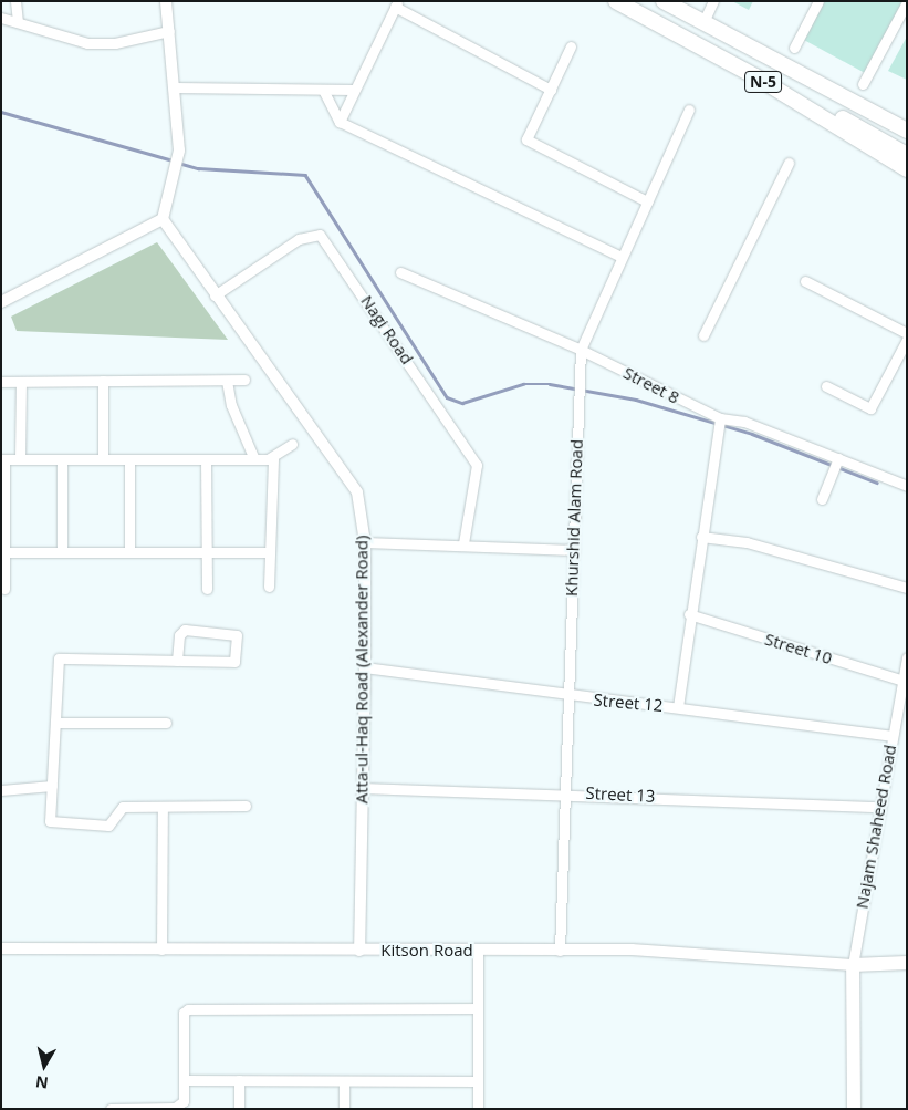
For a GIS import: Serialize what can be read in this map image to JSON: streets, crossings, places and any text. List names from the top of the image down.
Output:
{
  "streets": {
    "highway": ["N-5"],
    "street": [
      "Nagi Road",
      "Street 8",
      "Khurshid Alam Road",
      "Street 10",
      "Atta-ul-Haq Road (Alexander Road)",
      "Street 12",
      "Street 13",
      "Najam Shaheed Road",
      "Kitson Road"
    ]
  },
  "crossings": [
    ["Nagi Road", "Atta-ul-Haq Road (Alexander Road)"],
    ["Street 8", "Khurshid Alam Road"],
    ["Khurshid Alam Road", "Street 12"],
    ["Khurshid Alam Road", "Street 13"],
    ["Khurshid Alam Road", "Kitson Road"],
    ["Street 10", "Najam Shaheed Road"],
    ["Atta-ul-Haq Road (Alexander Road)", "Street 12"],
    ["Atta-ul-Haq Road (Alexander Road)", "Street 13"],
    ["Atta-ul-Haq Road (Alexander Road)", "Kitson Road"],
    ["Street 12", "Najam Shaheed Road"],
    ["Street 13", "Najam Shaheed Road"],
    ["Najam Shaheed Road", "Kitson Road"]
  ],
  "north": "bottom"
}
